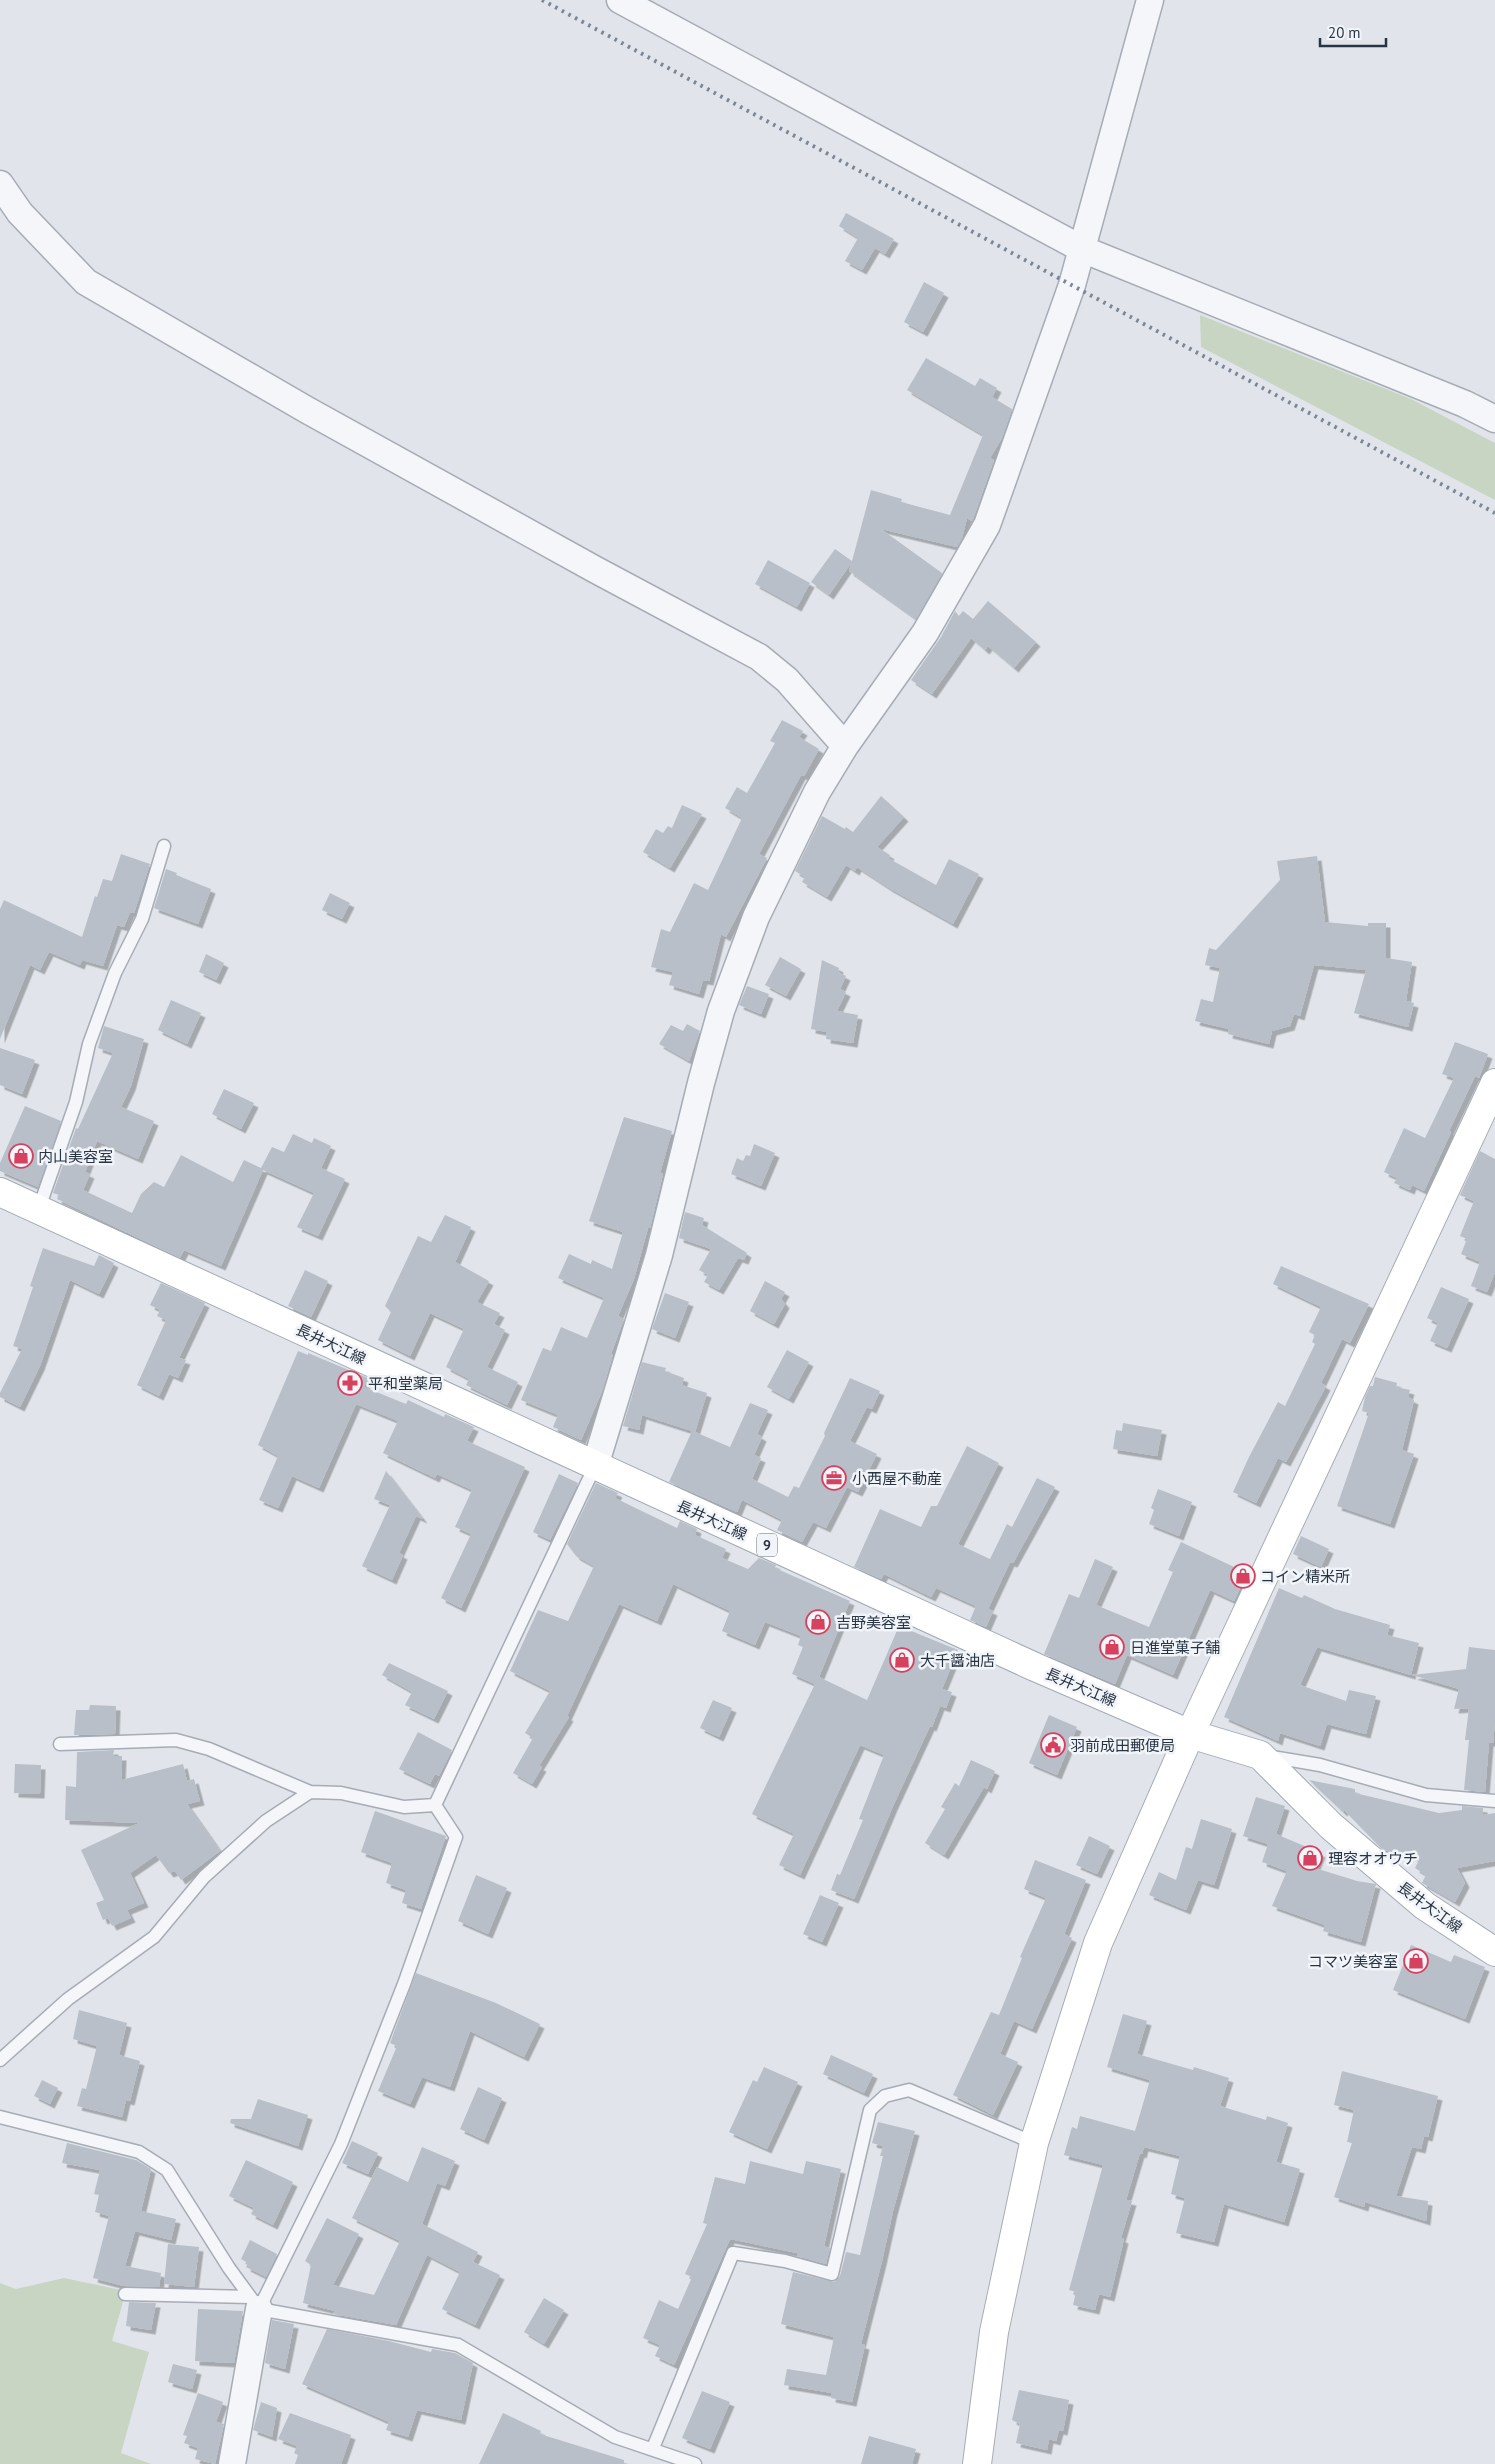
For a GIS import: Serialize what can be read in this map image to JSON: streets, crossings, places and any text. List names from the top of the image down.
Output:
{
  "streets": {
    "main road": ["長井大江線", "9"]
  },
  "places": {
    "shop": [
      "内山美容室",
      "コイン精米所",
      "吉野美容室",
      "日進堂菓子舗",
      "大千醤油店",
      "理容オオウチ",
      "コマツ美容室"
    ],
    "pharmacy": ["平和堂薬局"],
    "office": ["小西屋不動産"],
    "public building": ["羽前成田郵便局"]
  },
  "scale_bar": "20 m"
}
